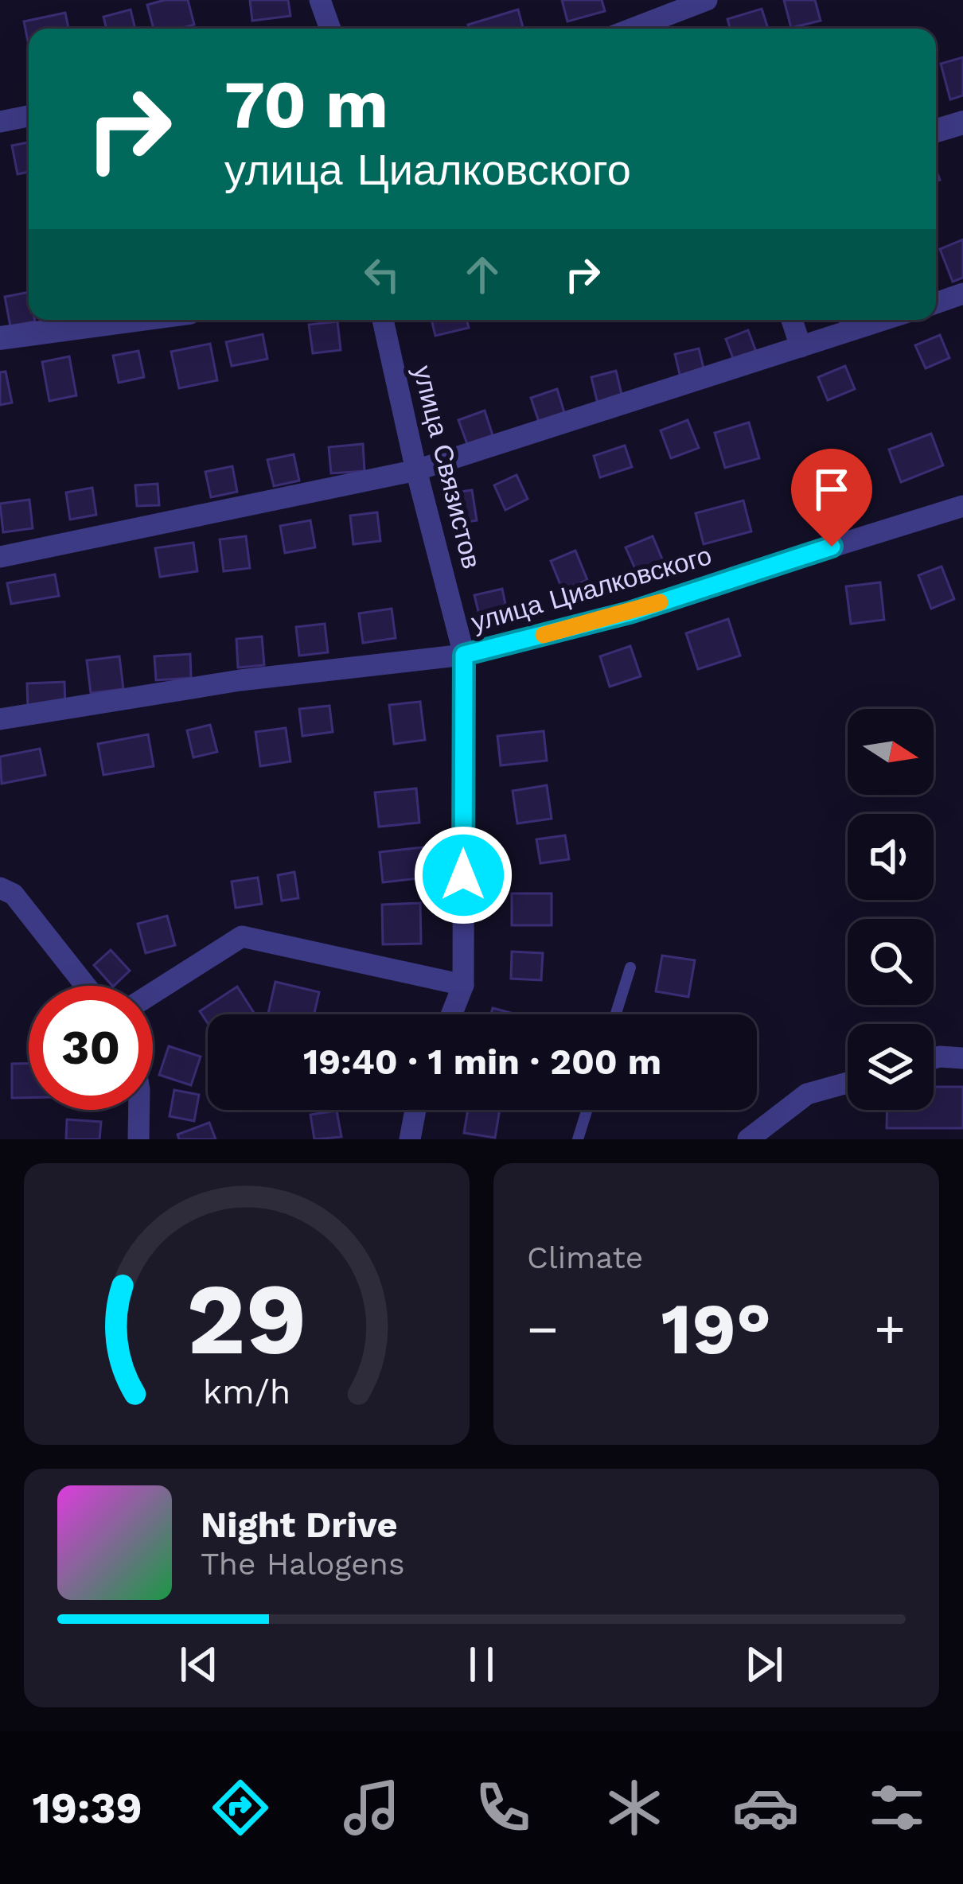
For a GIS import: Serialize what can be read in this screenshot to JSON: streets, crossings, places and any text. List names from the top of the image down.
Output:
{
  "streets": {
    "street": ["улица Связистов", "улица Циалковского"]
  },
  "crossings": [
    ["улица Связистов", "улица Циалковского"]
  ],
  "north": "right",
  "page": {
    "turn": ["70 m", "улица Циалковского"],
    "limit": "30",
    "trip": "19:40 · 1 min · 200 m",
    "tile": "Climate",
    "heat": ["−", "19°", "+"],
    "song": ["Night Drive", "The Halogens"],
    "tabs": "19:39",
    "gauge": ["29", "km/h"]
  }
}
